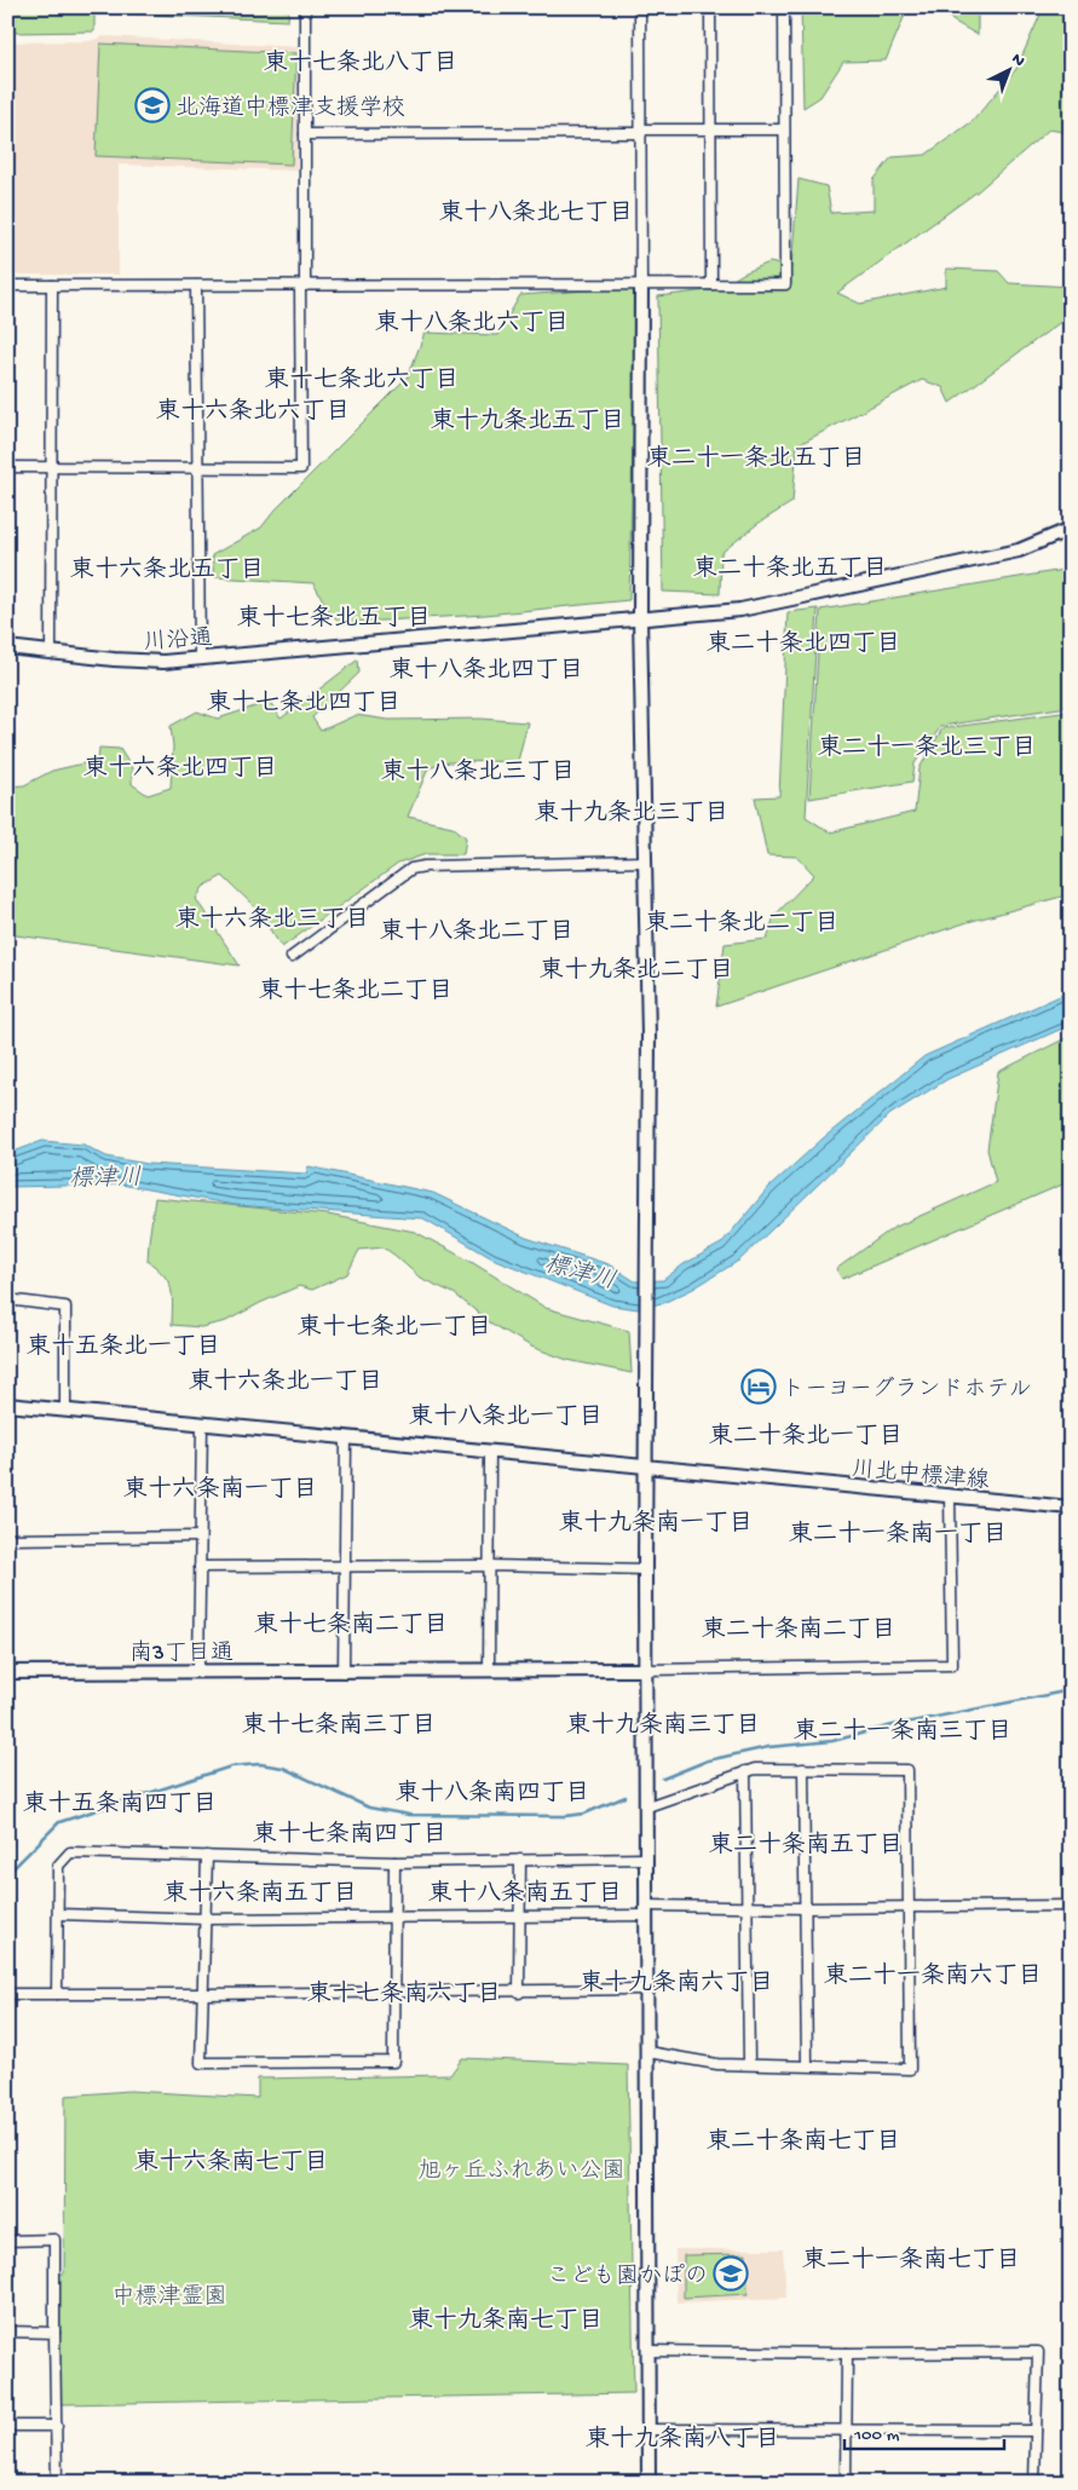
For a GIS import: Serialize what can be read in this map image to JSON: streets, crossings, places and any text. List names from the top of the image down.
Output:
{
  "streets": {
    "street": ["川沿通", "川北中標津線", "南3丁目通"]
  },
  "districts": [
    "東十七条北八丁目",
    "東十八条北七丁目",
    "東十八条北六丁目",
    "東十七条北六丁目",
    "東十六条北六丁目",
    "東十九条北五丁目",
    "東二十一条北五丁目",
    "東二十条北五丁目",
    "東十六条北五丁目",
    "東十七条北五丁目",
    "東二十条北四丁目",
    "東十八条北四丁目",
    "東十七条北四丁目",
    "東二十一条北三丁目",
    "東十六条北四丁目",
    "東十八条北三丁目",
    "東十九条北三丁目",
    "東十六条北三丁目",
    "東二十条北二丁目",
    "東十八条北二丁目",
    "東十九条北二丁目",
    "東十七条北二丁目",
    "東十七条北一丁目",
    "東十五条北一丁目",
    "東十六条北一丁目",
    "東十八条北一丁目",
    "東二十条北一丁目",
    "東十六条南一丁目",
    "東十九条南一丁目",
    "東二十一条南一丁目",
    "東十七条南二丁目",
    "東二十条南二丁目",
    "東十七条南三丁目",
    "東十九条南三丁目",
    "東二十一条南三丁目",
    "東十八条南四丁目",
    "東十五条南四丁目",
    "東十七条南四丁目",
    "東二十条南五丁目",
    "東十六条南五丁目",
    "東十八条南五丁目",
    "東二十一条南六丁目",
    "東十九条南六丁目",
    "東十七条南六丁目",
    "東二十条南七丁目",
    "東十六条南七丁目",
    "東二十一条南七丁目",
    "東十九条南七丁目",
    "東十九条南八丁目"
  ],
  "water": ["標津川"],
  "parks": ["旭ヶ丘ふれあい公園", "中標津霊園"],
  "places": {
    "school or university": ["北海道中標津支援学校", "こども園かぽの"],
    "hotel": ["トーヨーグランドホテル"]
  },
  "scale_bar": "100 m",
  "north": "top right"
}
